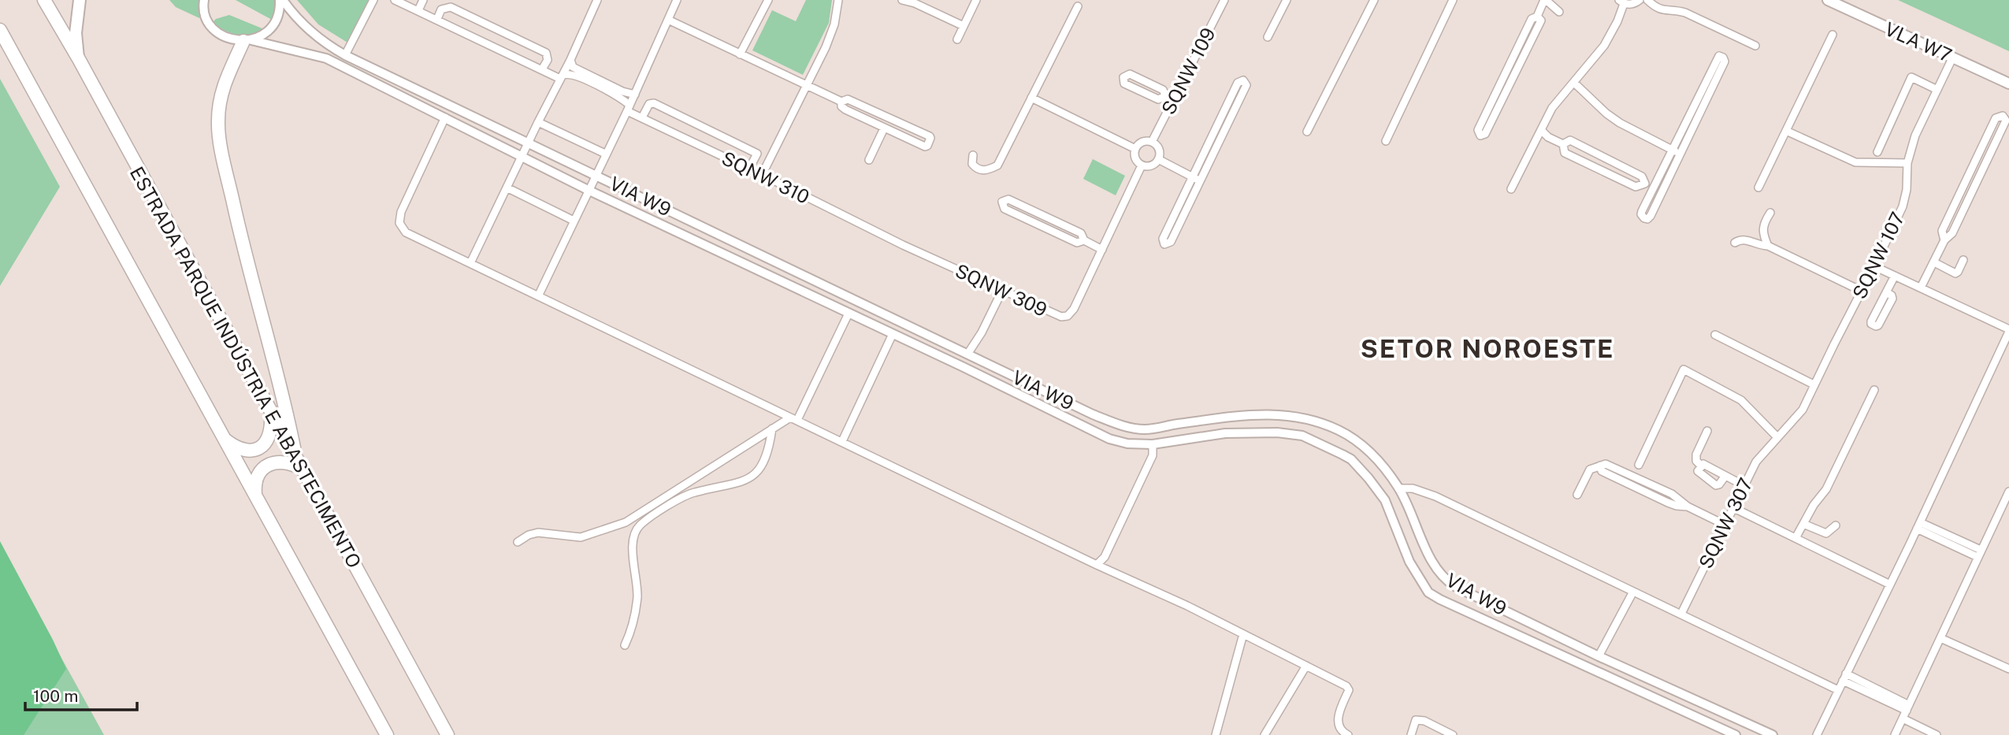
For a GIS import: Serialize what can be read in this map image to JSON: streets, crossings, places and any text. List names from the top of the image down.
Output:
{
  "streets": {
    "highway": ["ESTRADA PARQUE INDÚSTRIA E ABASTECIMENTO"],
    "main road": ["VLA W7"],
    "street": [
      "SQNW 109",
      "SQNW 310",
      "VIA W9",
      "SQNW 107",
      "SQNW 309",
      "SQNW 307"
    ]
  },
  "crossings": [
    ["VLA W7", "SQNW 107"],
    ["SQNW 109", "SQNW 309"],
    ["SQNW 310", "SQNW 309"],
    ["SQNW 107", "SQNW 307"]
  ],
  "districts": ["SETOR NOROESTE"],
  "scale_bar": "100 m"
}
